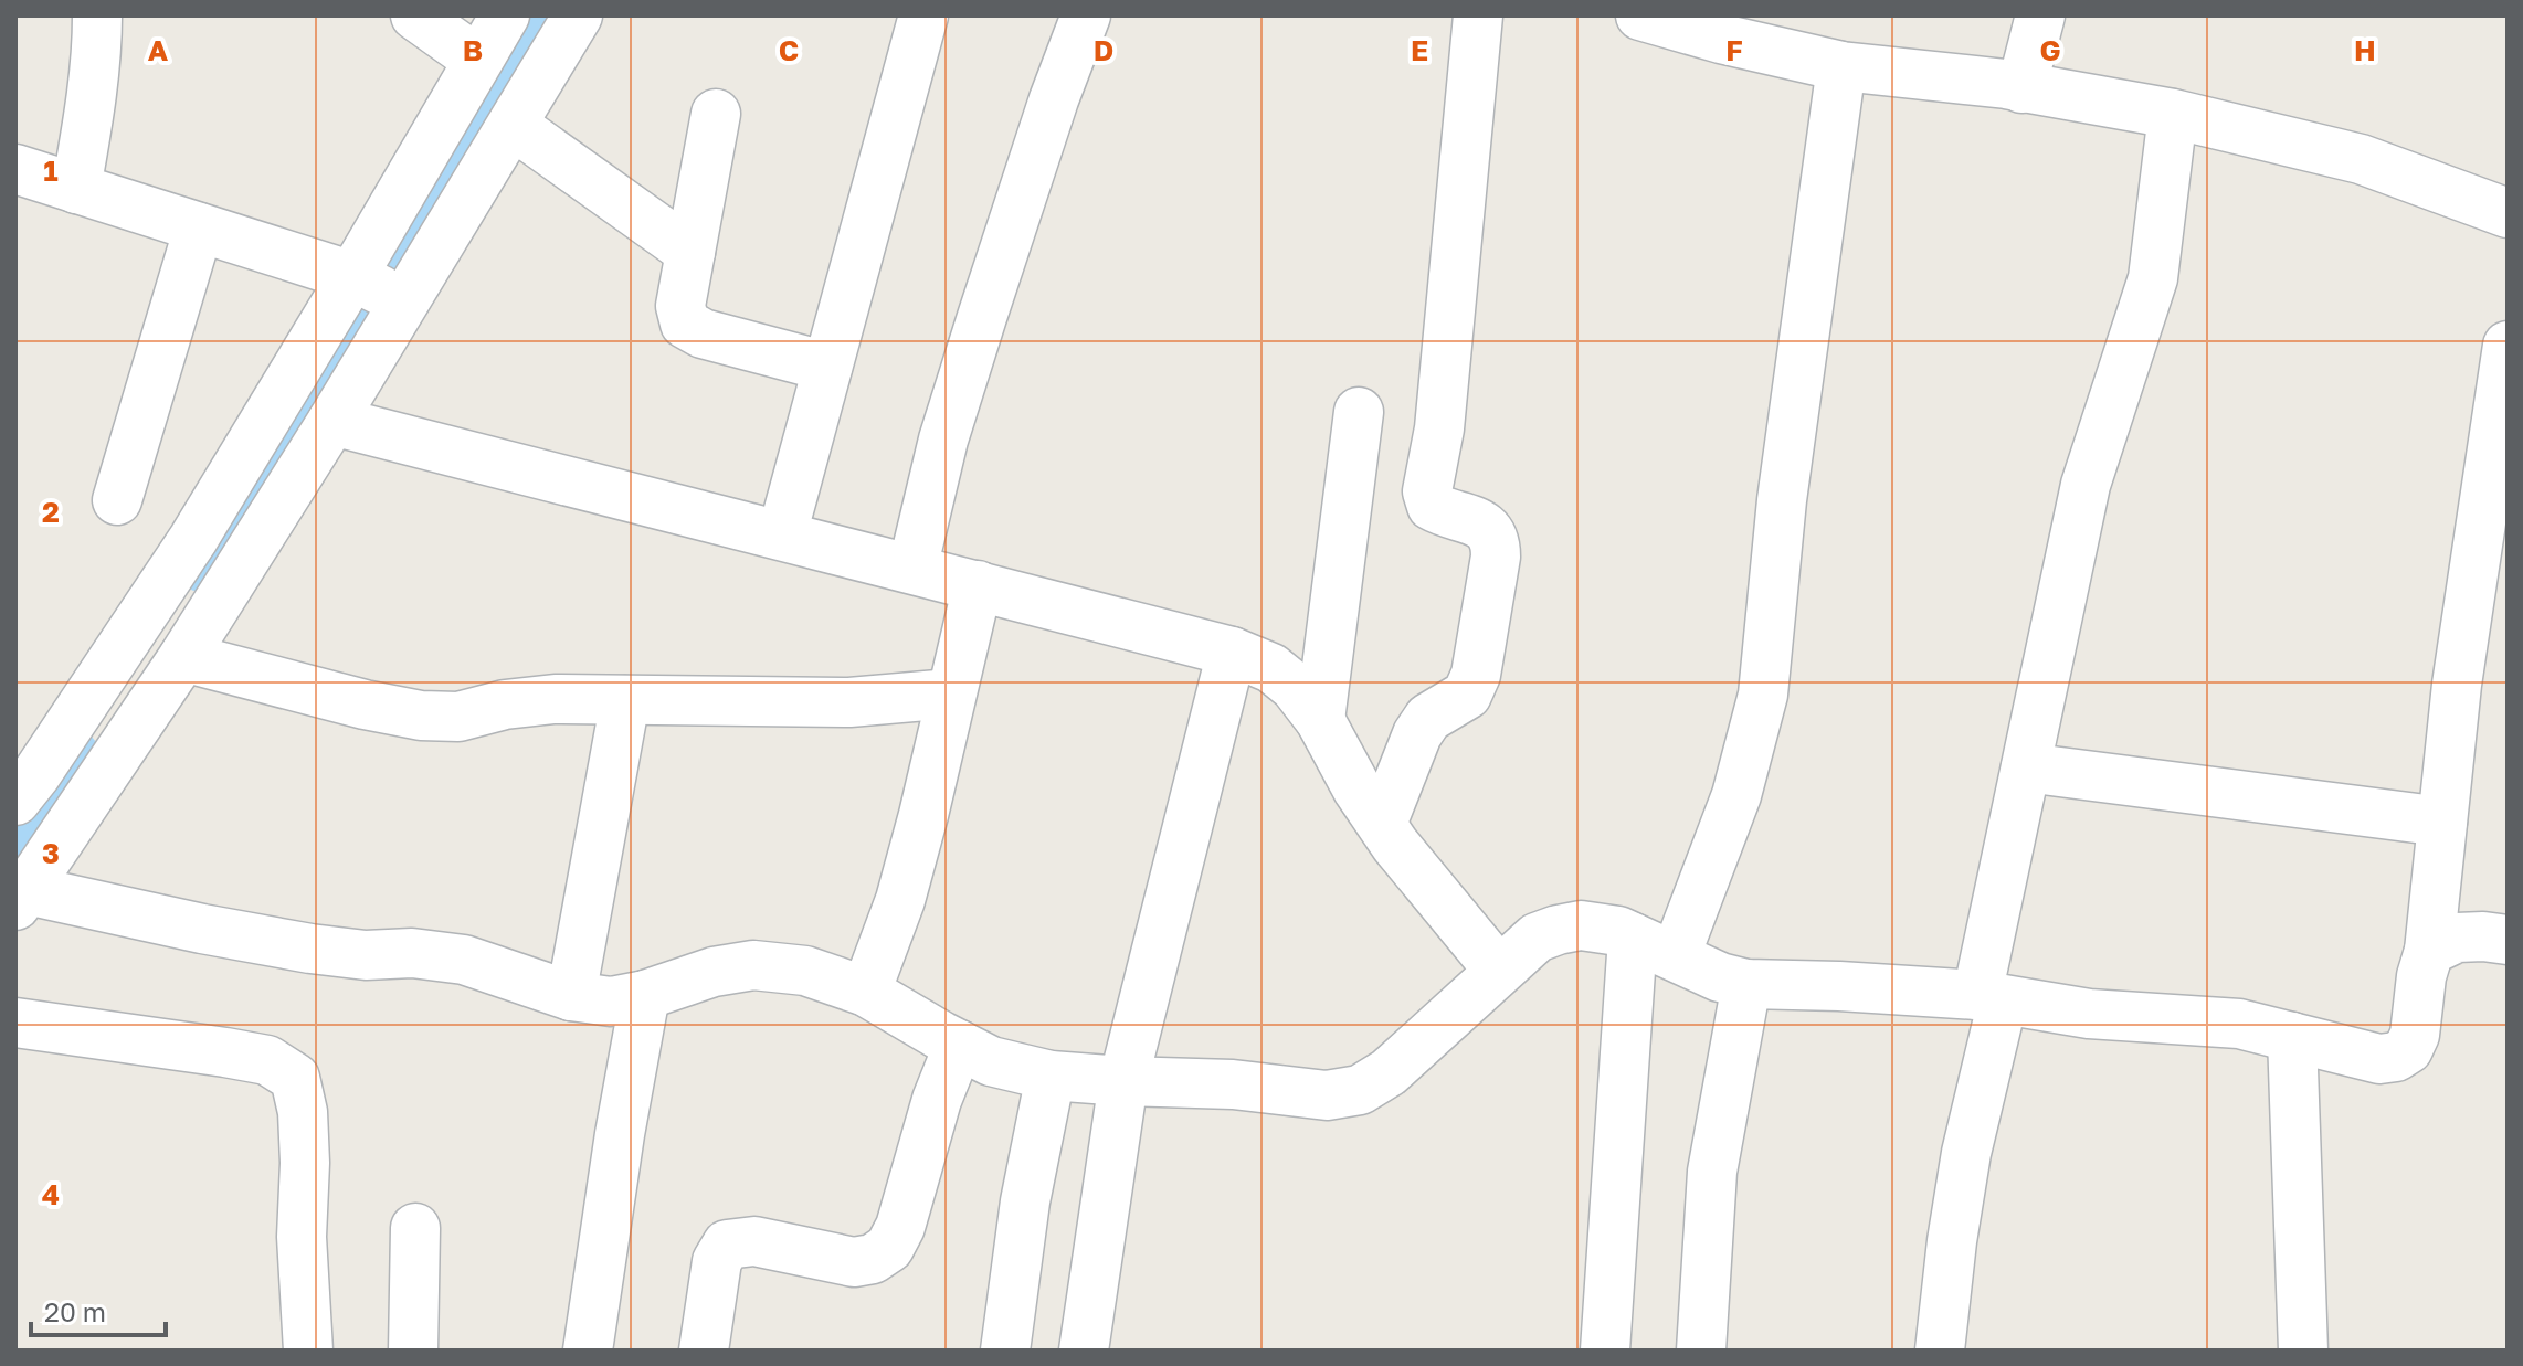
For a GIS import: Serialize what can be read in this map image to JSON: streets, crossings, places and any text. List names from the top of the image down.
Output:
{
  "scale_bar": "20 m",
  "grid": {
    "columns": [
      "A",
      "B",
      "C",
      "D",
      "E",
      "F",
      "G",
      "H"
    ],
    "rows": [
      "1",
      "2",
      "3",
      "4"
    ]
  }
}
